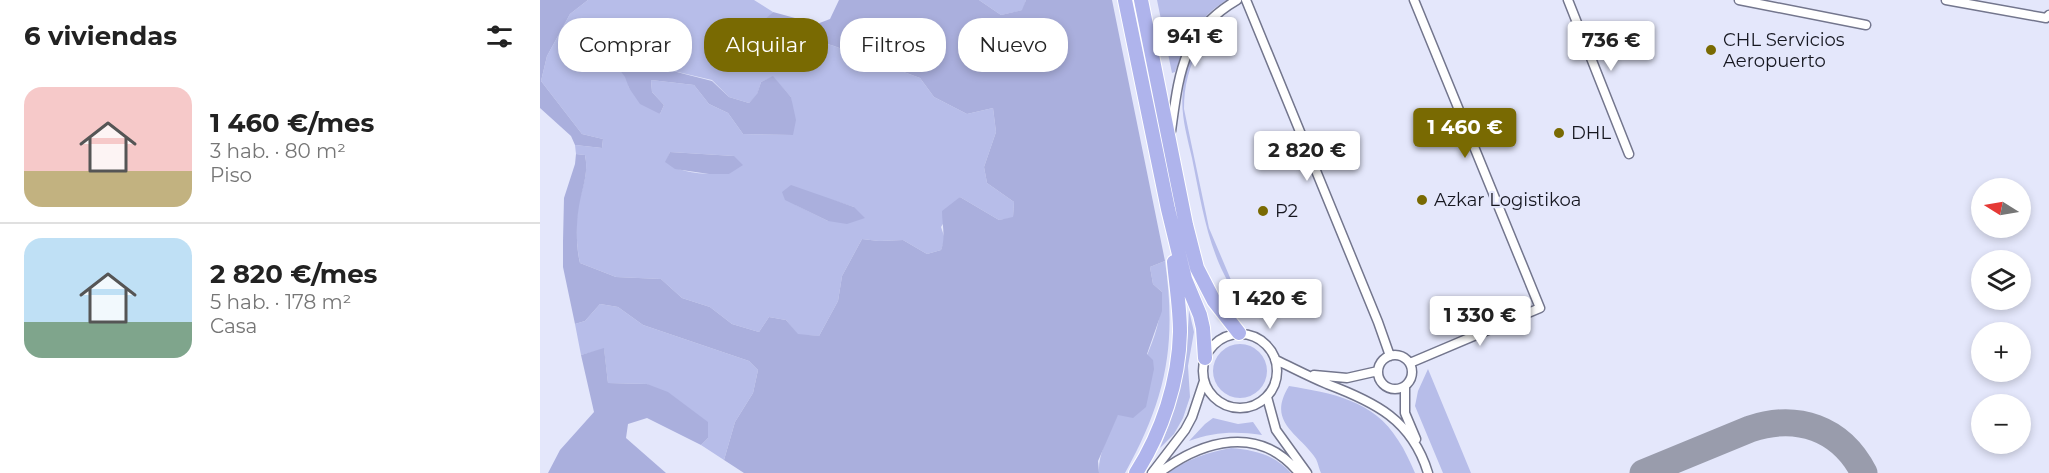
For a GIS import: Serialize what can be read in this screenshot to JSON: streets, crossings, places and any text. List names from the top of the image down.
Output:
{
  "places": [
    "CHL Servicios Aeropuerto",
    "DHL",
    "Azkar Logistikoa",
    "P2"
  ],
  "north": "left",
  "page": {
    "heading": "6 viviendas",
    "price": [
      "941 €",
      "736 €",
      "1 460 €",
      "2 820 €",
      "1 420 €",
      "1 330 €"
    ],
    "chip": [
      "Comprar",
      "Alquilar",
      "Filtros",
      "Nuevo"
    ],
    "list": [
      {
        "name": "1 460 €/mes",
        "note": "3 hab. · 80 m² · Piso"
      },
      {
        "name": "2 820 €/mes",
        "note": "5 hab. · 178 m² · Casa"
      }
    ],
    "map_buttons": ["+", "−"]
  }
}
